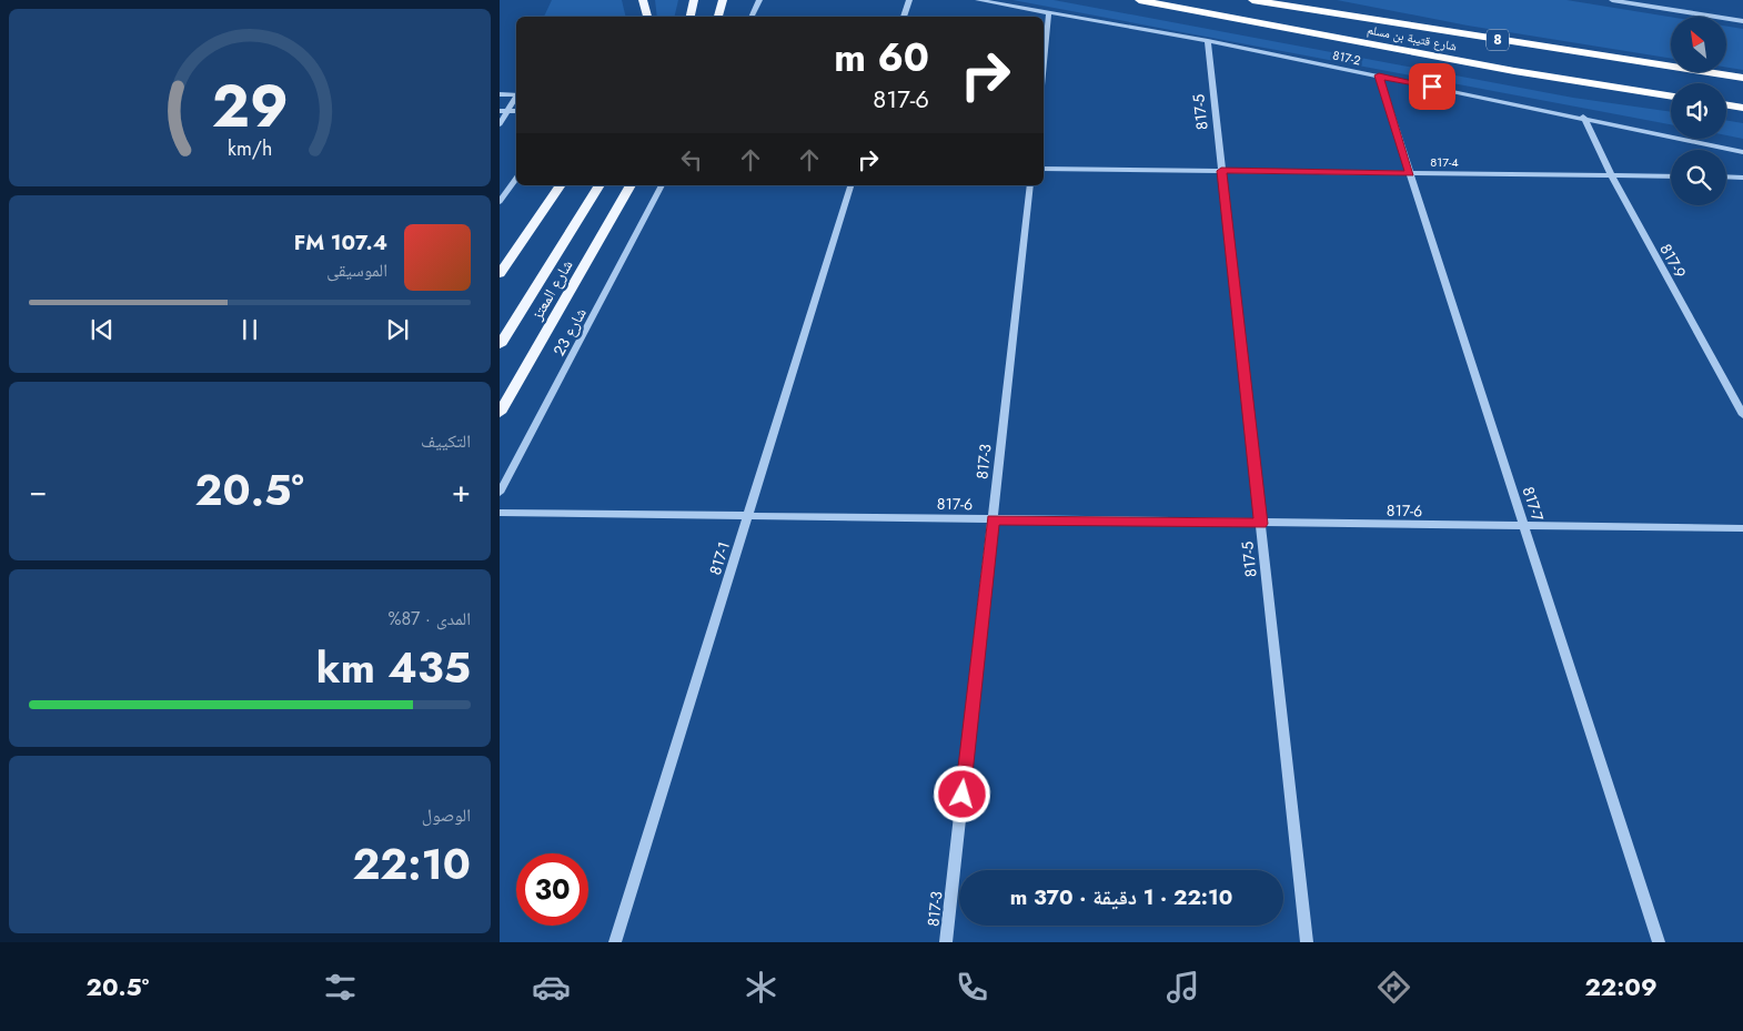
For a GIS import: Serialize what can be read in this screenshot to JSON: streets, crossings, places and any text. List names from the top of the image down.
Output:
{
  "streets": {
    "highway": ["شارع قتيبة بن مسلم", "8"],
    "main road": ["شارع المعتز"],
    "street": [
      "817-2",
      "817-5",
      "817-4",
      "817-9",
      "شارع 23",
      "817-3",
      "817-6",
      "817-7",
      "817-1"
    ]
  },
  "crossings": [
    ["817-2", "817-5"],
    ["817-2", "817-9"],
    ["817-2", "817-7"],
    ["817-5", "817-4"],
    ["817-5", "817-6"],
    ["817-4", "817-9"],
    ["817-4", "817-7"],
    ["817-3", "817-6"],
    ["817-6", "817-7"],
    ["817-6", "817-1"]
  ],
  "north": "top left",
  "page": {
    "turn": ["60 m", "817-6"],
    "song": ["107.4 FM", "الموسيقى"],
    "tile": [
      "التكييف",
      ["المدى · 87%", "435 km"],
      ["الوصول", "22:10"]
    ],
    "heat": ["−", "20.5°", "+"],
    "limit": "30",
    "trip": "22:10 · 1 دقيقة · 370 m",
    "tabs": ["22:09", "20.5°"],
    "gauge": ["29", "km/h"]
  }
}
